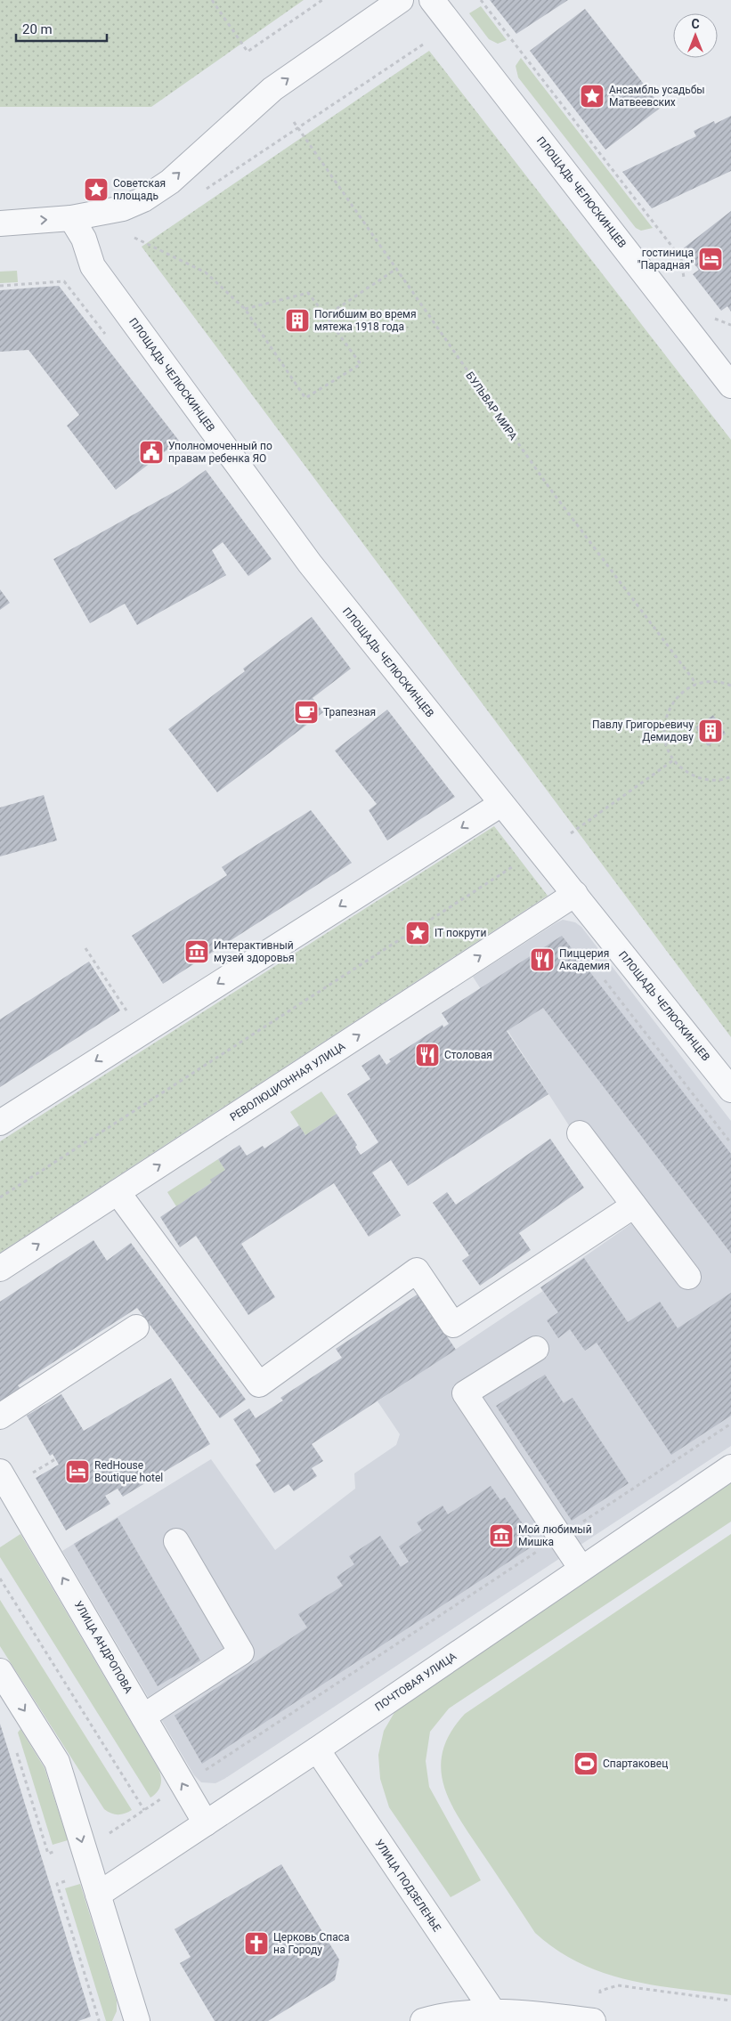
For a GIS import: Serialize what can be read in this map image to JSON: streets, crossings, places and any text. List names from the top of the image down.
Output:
{
  "streets": {
    "street": [
      "ПЛОЩАДЬ ЧЕЛЮСКИНЦЕВ",
      "РЕВОЛЮЦИОННАЯ УЛИЦА",
      "УЛИЦА АНДРОПОВА",
      "ПОЧТОВАЯ УЛИЦА",
      "УЛИЦА ПОДЗЕЛЕНЬЕ"
    ],
    "path": ["БУЛЬВАР МИРА"]
  },
  "crossings": [
    ["ПЛОЩАДЬ ЧЕЛЮСКИНЦЕВ", "РЕВОЛЮЦИОННАЯ УЛИЦА"],
    ["УЛИЦА АНДРОПОВА", "ПОЧТОВАЯ УЛИЦА"],
    ["ПОЧТОВАЯ УЛИЦА", "УЛИЦА ПОДЗЕЛЕНЬЕ"]
  ],
  "places": {
    "place": ["Ансамбль усадьбы Матвеевских", "Советская площадь", "IT покрути"],
    "hotel": ["гостиница \"Парадная\"", "RedHouse Boutique hotel"],
    "building": ["Погибшим во время мятежа 1918 года", "Павлу Григорьевичу Демидову"],
    "public building": ["Уполномоченный по правам ребенка ЯО"],
    "cafe": ["Трапезная"],
    "museum": ["Интерактивный музей здоровья", "Мой любимый Мишка"],
    "restaurant": ["Пиццерия Академия", "Столовая"],
    "sports": ["Спартаковец"],
    "church": ["Церковь Спаса на Городу"]
  },
  "scale_bar": "20 m",
  "north": "top"
}
